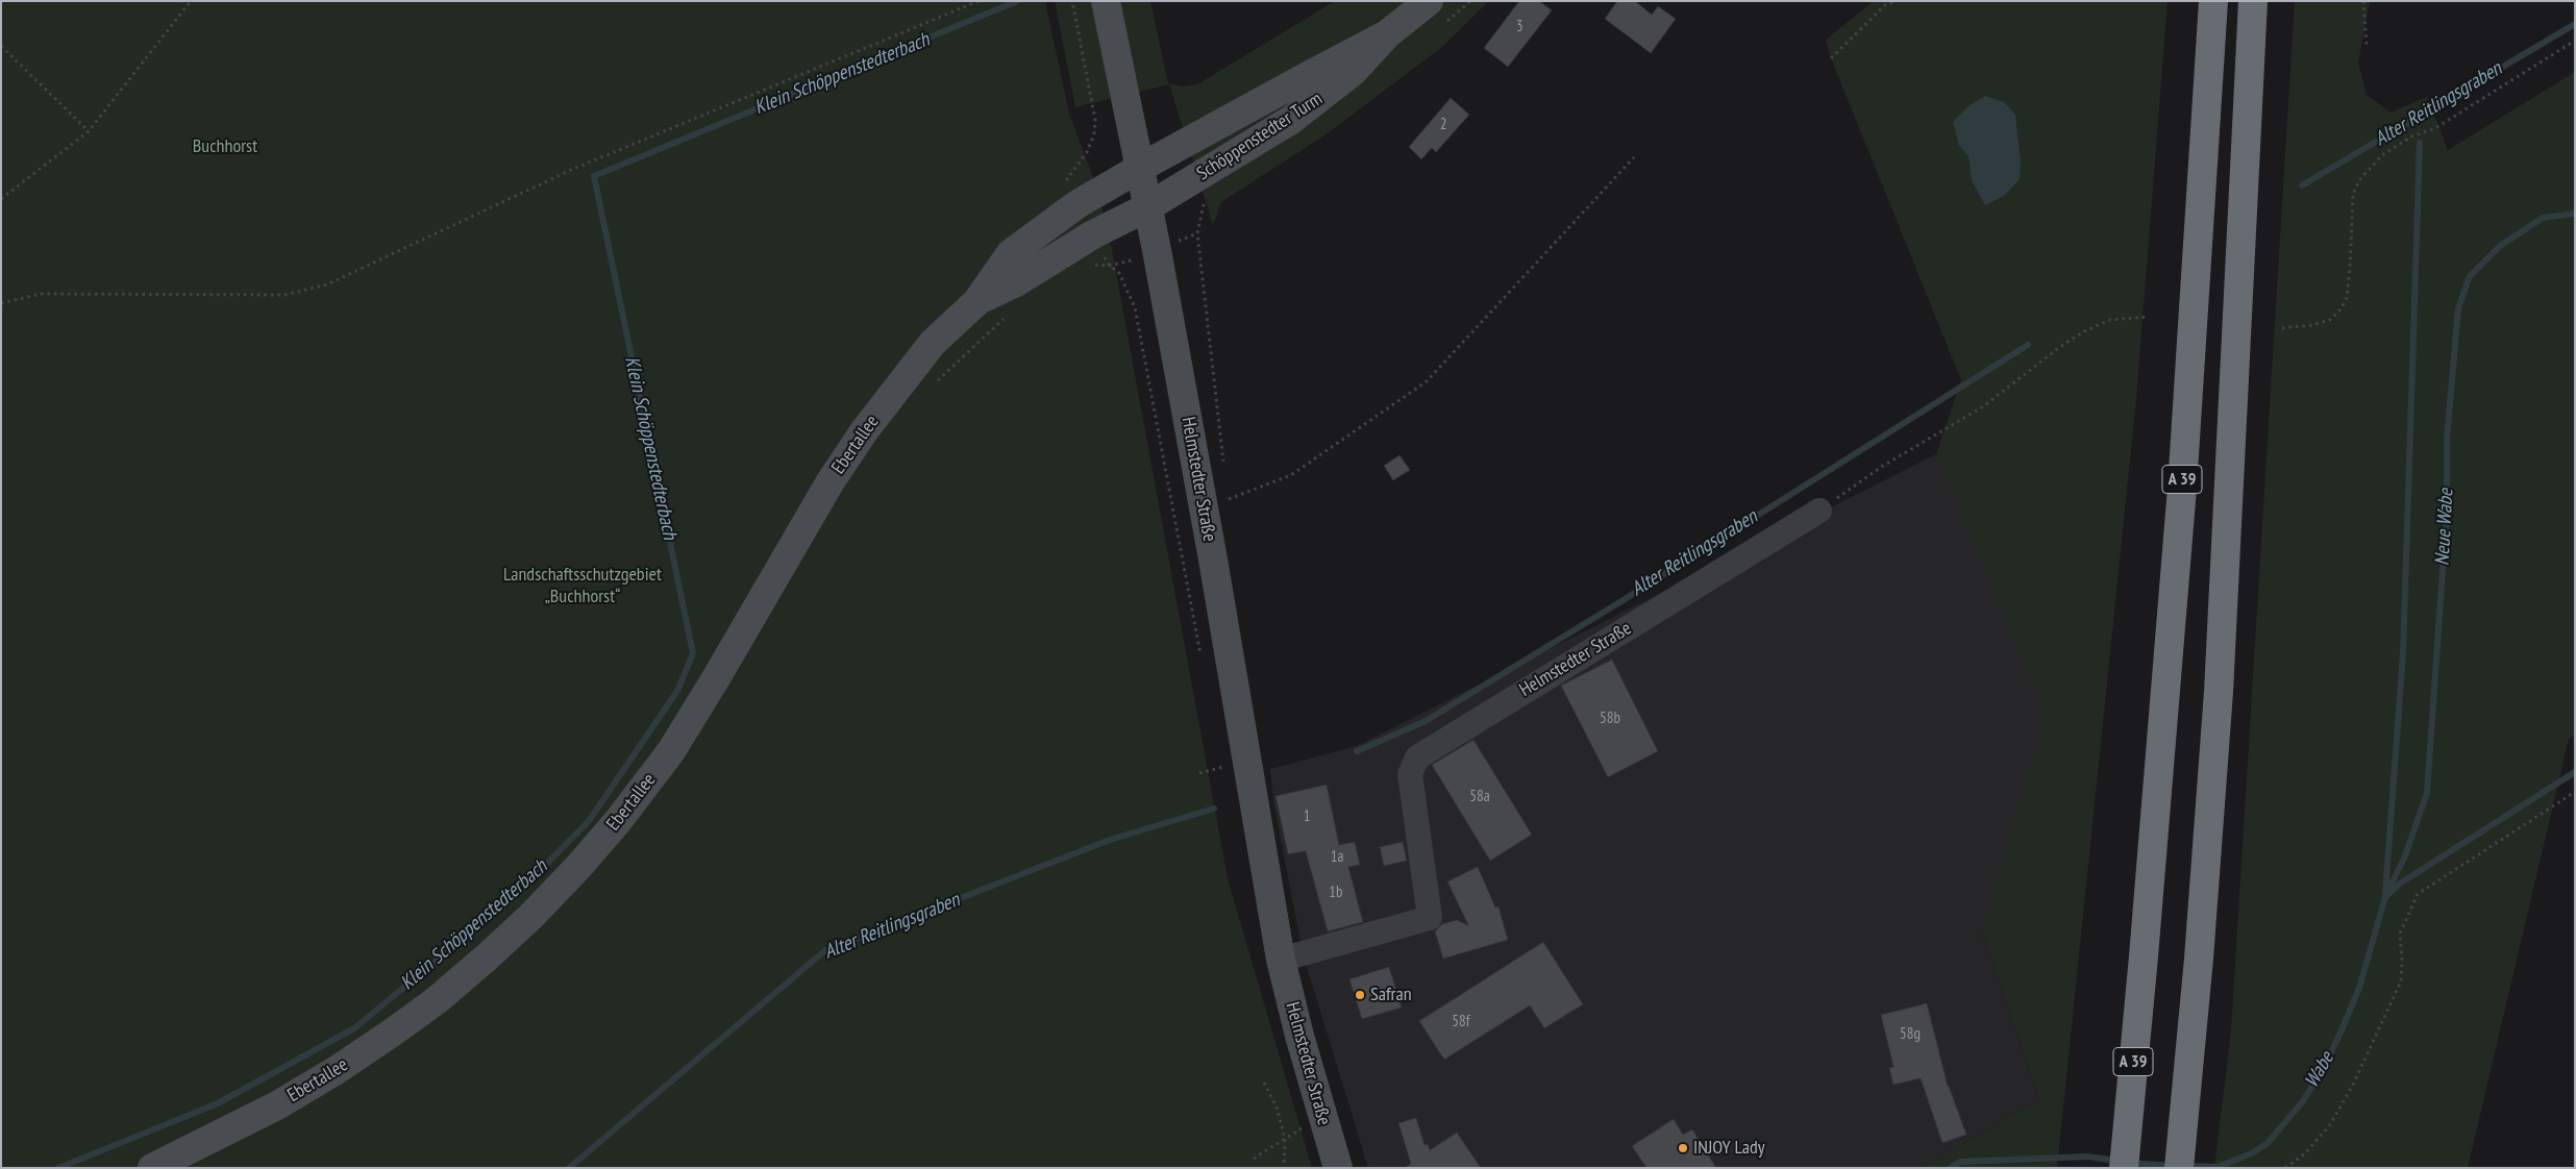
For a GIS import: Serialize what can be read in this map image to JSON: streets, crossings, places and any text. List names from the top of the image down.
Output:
{
  "streets": {
    "highway": ["A 39"],
    "main road": ["Schöppenstedter Turm", "Ebertallee", "Helmstedter Straße"]
  },
  "crossings": [
    ["Schöppenstedter Turm", "Ebertallee"],
    ["Schöppenstedter Turm", "Helmstedter Straße"],
    ["Ebertallee", "Helmstedter Straße"]
  ],
  "water": [
    "Klein Schöppenstedterbach",
    "Alter Reitlingsgraben",
    "Neue Wabe",
    "Wabe"
  ],
  "parks": ["Buchhorst", "Landschaftsschutzgebiet „Buchhorst“"],
  "places": ["Safran", "INJOY Lady"],
  "house_numbers": [
    "3",
    "2",
    "58b",
    "58a",
    "1",
    "1a",
    "1b",
    "58f",
    "58g"
  ]
}
